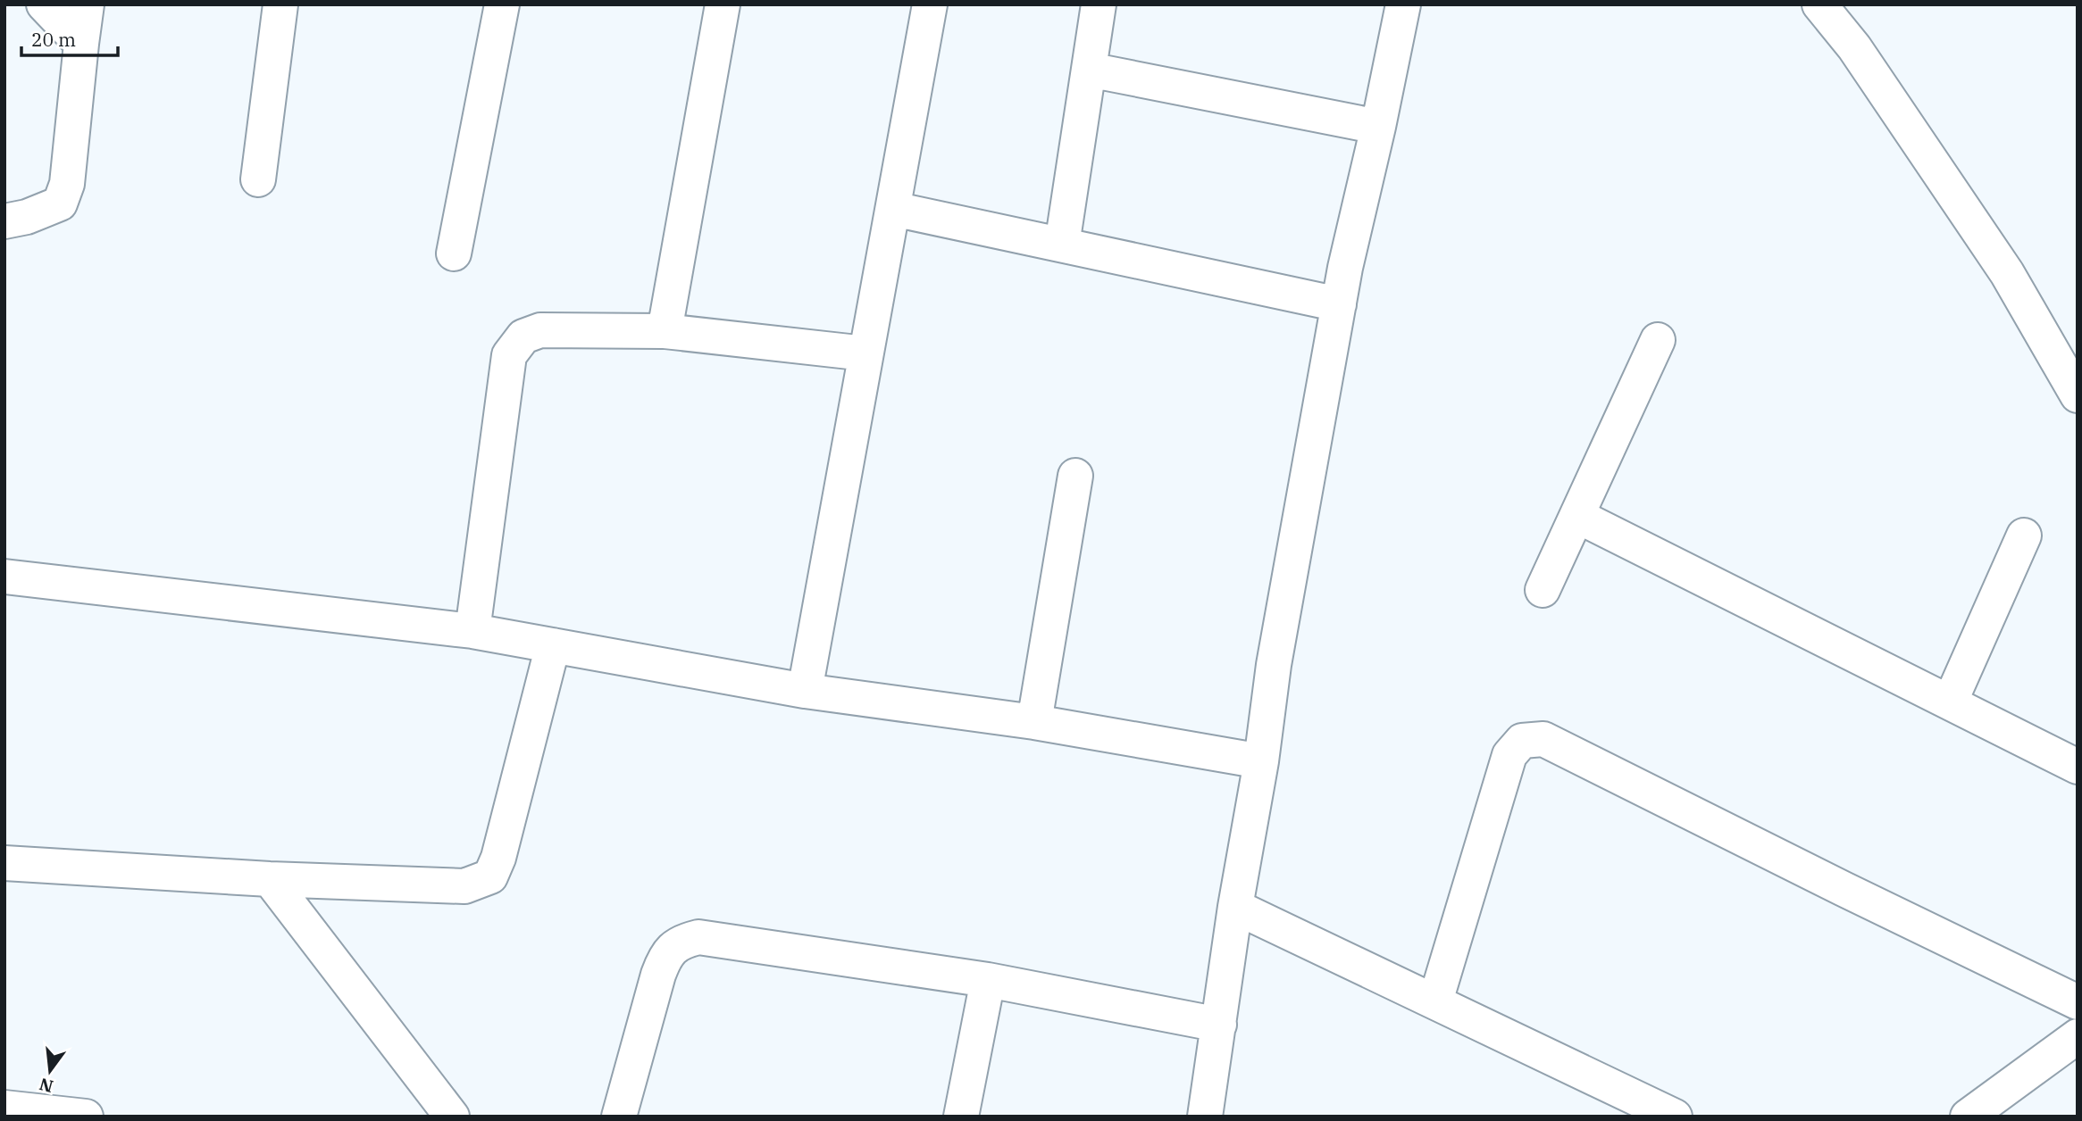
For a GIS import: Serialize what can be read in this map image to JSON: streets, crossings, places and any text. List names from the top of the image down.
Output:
{
  "scale_bar": "20 m",
  "north": "bottom"
}
